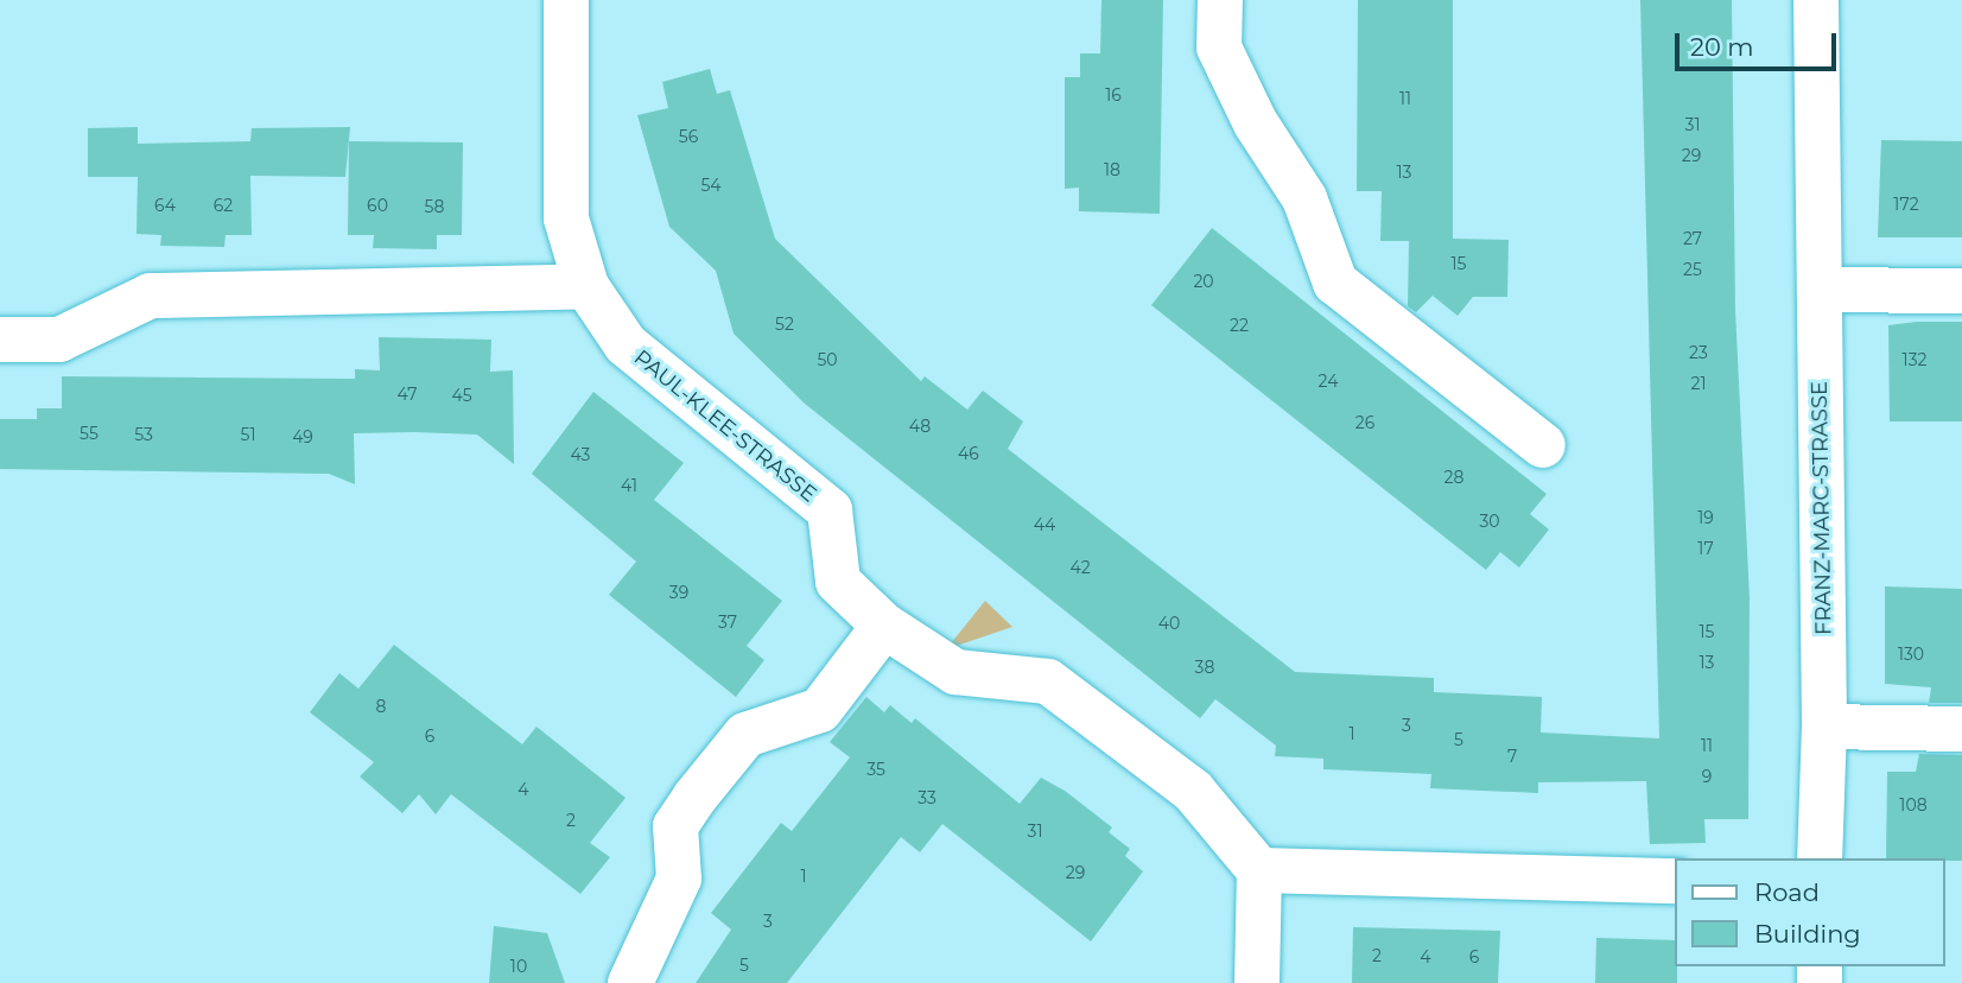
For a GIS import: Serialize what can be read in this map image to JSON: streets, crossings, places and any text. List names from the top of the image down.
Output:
{
  "streets": {
    "street": ["PAUL-KLEE-STRASSE", "FRANZ-MARC-STRASSE"]
  },
  "house_numbers": [
    "16",
    "11",
    "31",
    "56",
    "29",
    "18",
    "13",
    "54",
    "172",
    "64",
    "62",
    "60",
    "58",
    "27",
    "15",
    "25",
    "20",
    "52",
    "22",
    "23",
    "50",
    "132",
    "24",
    "21",
    "47",
    "45",
    "26",
    "48",
    "55",
    "53",
    "51",
    "49",
    "46",
    "43",
    "28",
    "41",
    "19",
    "30",
    "44",
    "17",
    "42",
    "39",
    "37",
    "40",
    "15",
    "130",
    "13",
    "38",
    "8",
    "3",
    "1",
    "6",
    "5",
    "11",
    "7",
    "35",
    "9",
    "4",
    "33",
    "108",
    "2",
    "31",
    "29",
    "1",
    "3",
    "2",
    "4",
    "6",
    "5",
    "10"
  ],
  "legend": ["Road", "Building"],
  "scale_bar": "20 m"
}
